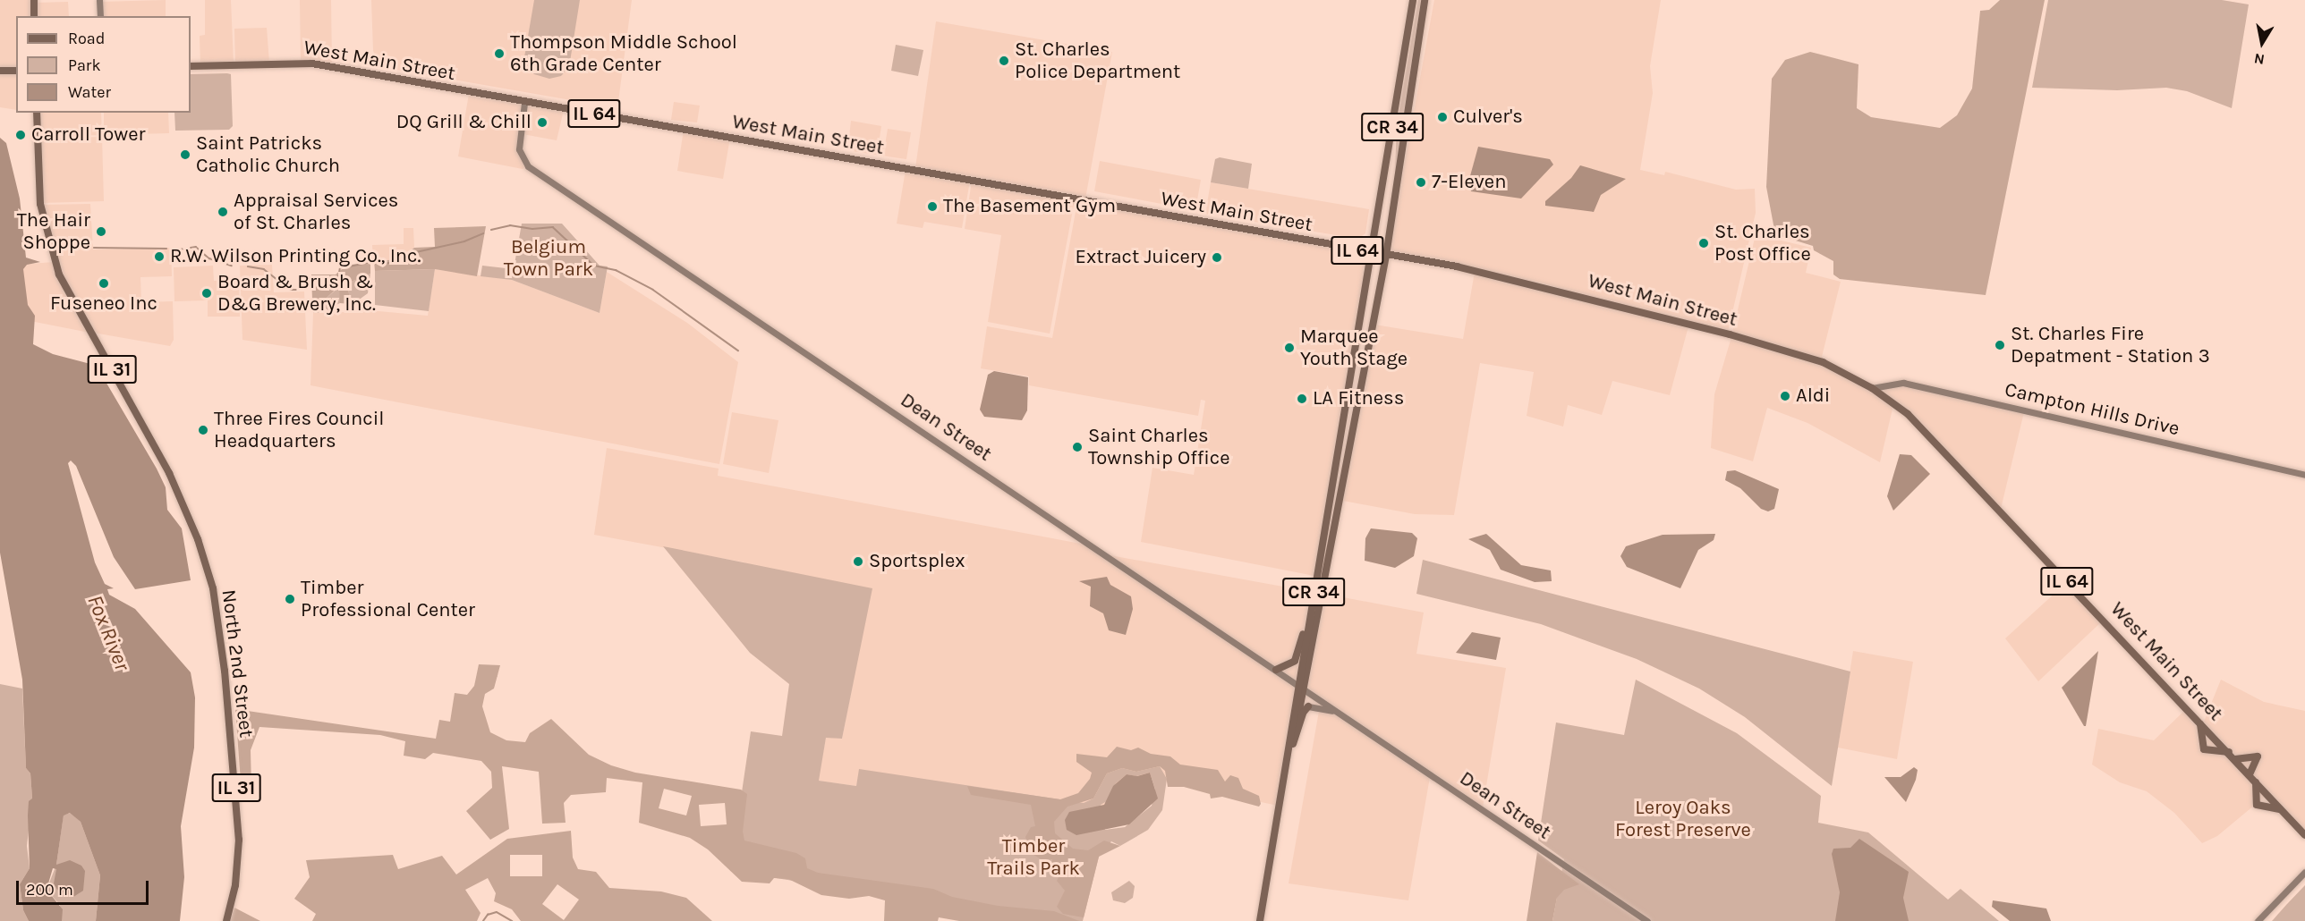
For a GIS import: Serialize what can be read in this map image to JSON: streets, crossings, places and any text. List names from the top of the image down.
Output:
{
  "streets": {
    "main road": [
      "West Main Street",
      "IL 64",
      "CR 34",
      "IL 31",
      "North 2nd Street"
    ],
    "street": ["Campton Hills Drive", "Dean Street"]
  },
  "crossings": [
    ["West Main Street", "CR 34"],
    ["West Main Street", "Campton Hills Drive"],
    ["West Main Street", "Dean Street"],
    ["CR 34", "Dean Street"]
  ],
  "water": ["Fox River"],
  "parks": ["Belgium Town Park", "Leroy Oaks Forest Preserve", "Timber Trails Park"],
  "places": [
    "Thompson Middle School 6th Grade Center",
    "St. Charles Police Department",
    "Culver's",
    "DQ Grill & Chill",
    "Carroll Tower",
    "Saint Patricks Catholic Church",
    "7-Eleven",
    "The Basement Gym",
    "Appraisal Services of St. Charles",
    "The Hair Shoppe",
    "St. Charles Post Office",
    "R.W. Wilson Printing Co., Inc.",
    "Extract Juicery",
    "Fuseneo Inc",
    "Board & Brush & D&G Brewery, Inc.",
    "St. Charles Fire Depatment - Station 3",
    "Marquee Youth Stage",
    "Aldi",
    "LA Fitness",
    "Three Fires Council Headquarters",
    "Saint Charles Township Office",
    "Sportsplex",
    "Timber Professional Center"
  ],
  "legend": ["Road", "Park", "Water"],
  "scale_bar": "200 m",
  "north": "bottom"
}
